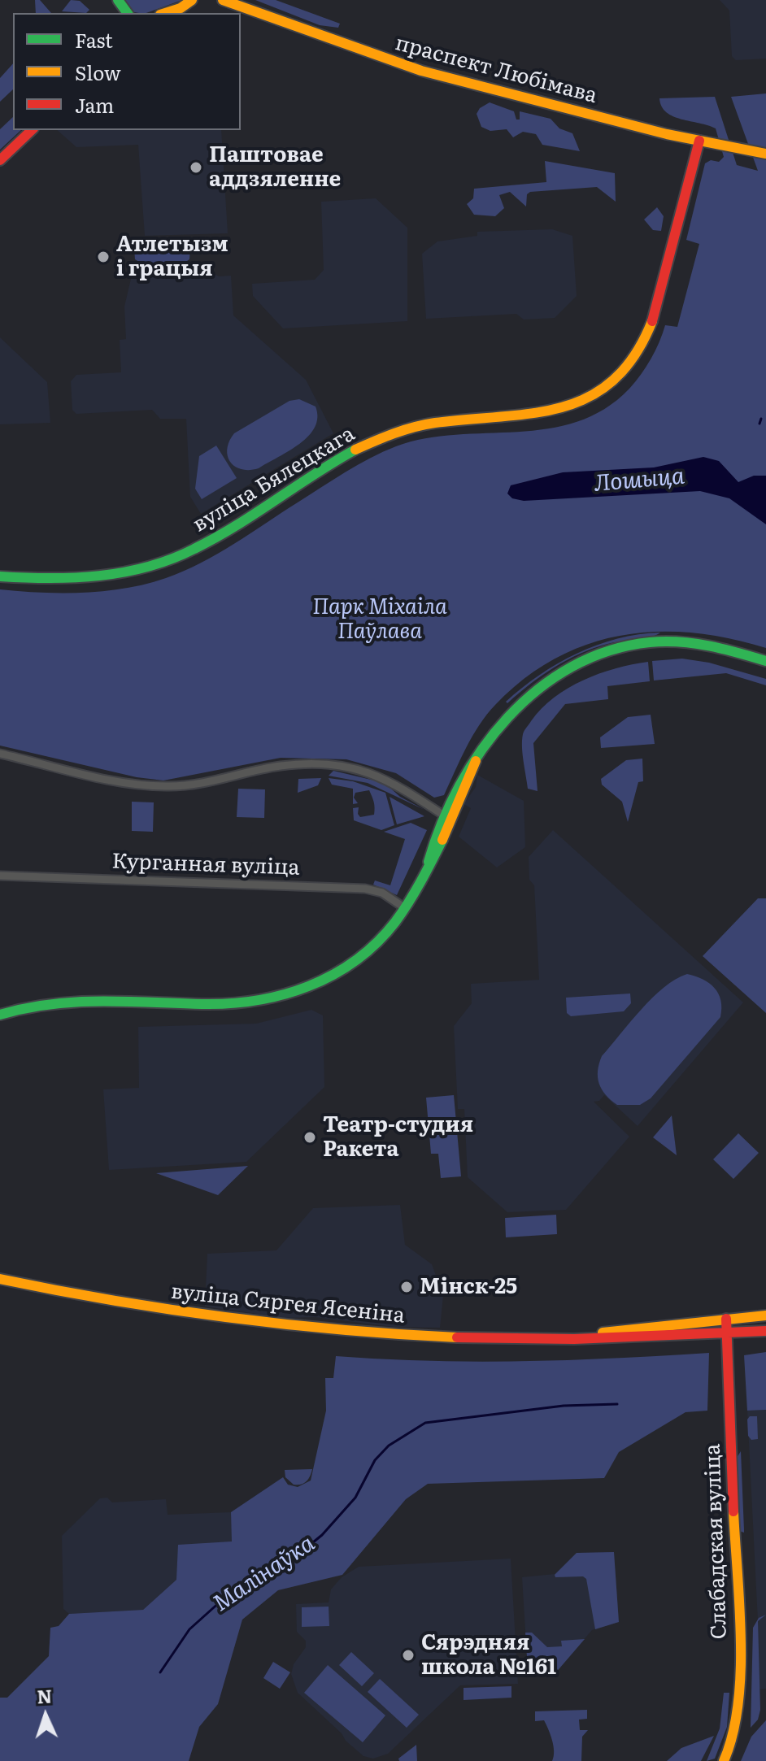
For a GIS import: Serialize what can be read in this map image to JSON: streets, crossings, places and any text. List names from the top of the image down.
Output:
{
  "streets": {
    "main road": [
      "праспект Любімава",
      "вуліца Бялецкага",
      "вуліца Сяргея Ясеніна",
      "Слабадская вуліца"
    ],
    "street": ["Курганная вуліца"]
  },
  "crossings": [
    ["праспект Любімава", "вуліца Бялецкага"],
    ["вуліца Сяргея Ясеніна", "Слабадская вуліца"]
  ],
  "water": ["Лошыца", "Малінаўка"],
  "parks": ["Парк Міхаіла Паўлава"],
  "places": [
    "Паштовае аддзяленне",
    "Атлетызм і грацыя",
    "Театр-студия Ракета",
    "Мінск-25",
    "Сярэдняя школа №161"
  ],
  "legend": ["Fast", "Slow", "Jam"],
  "north": "top"
}
